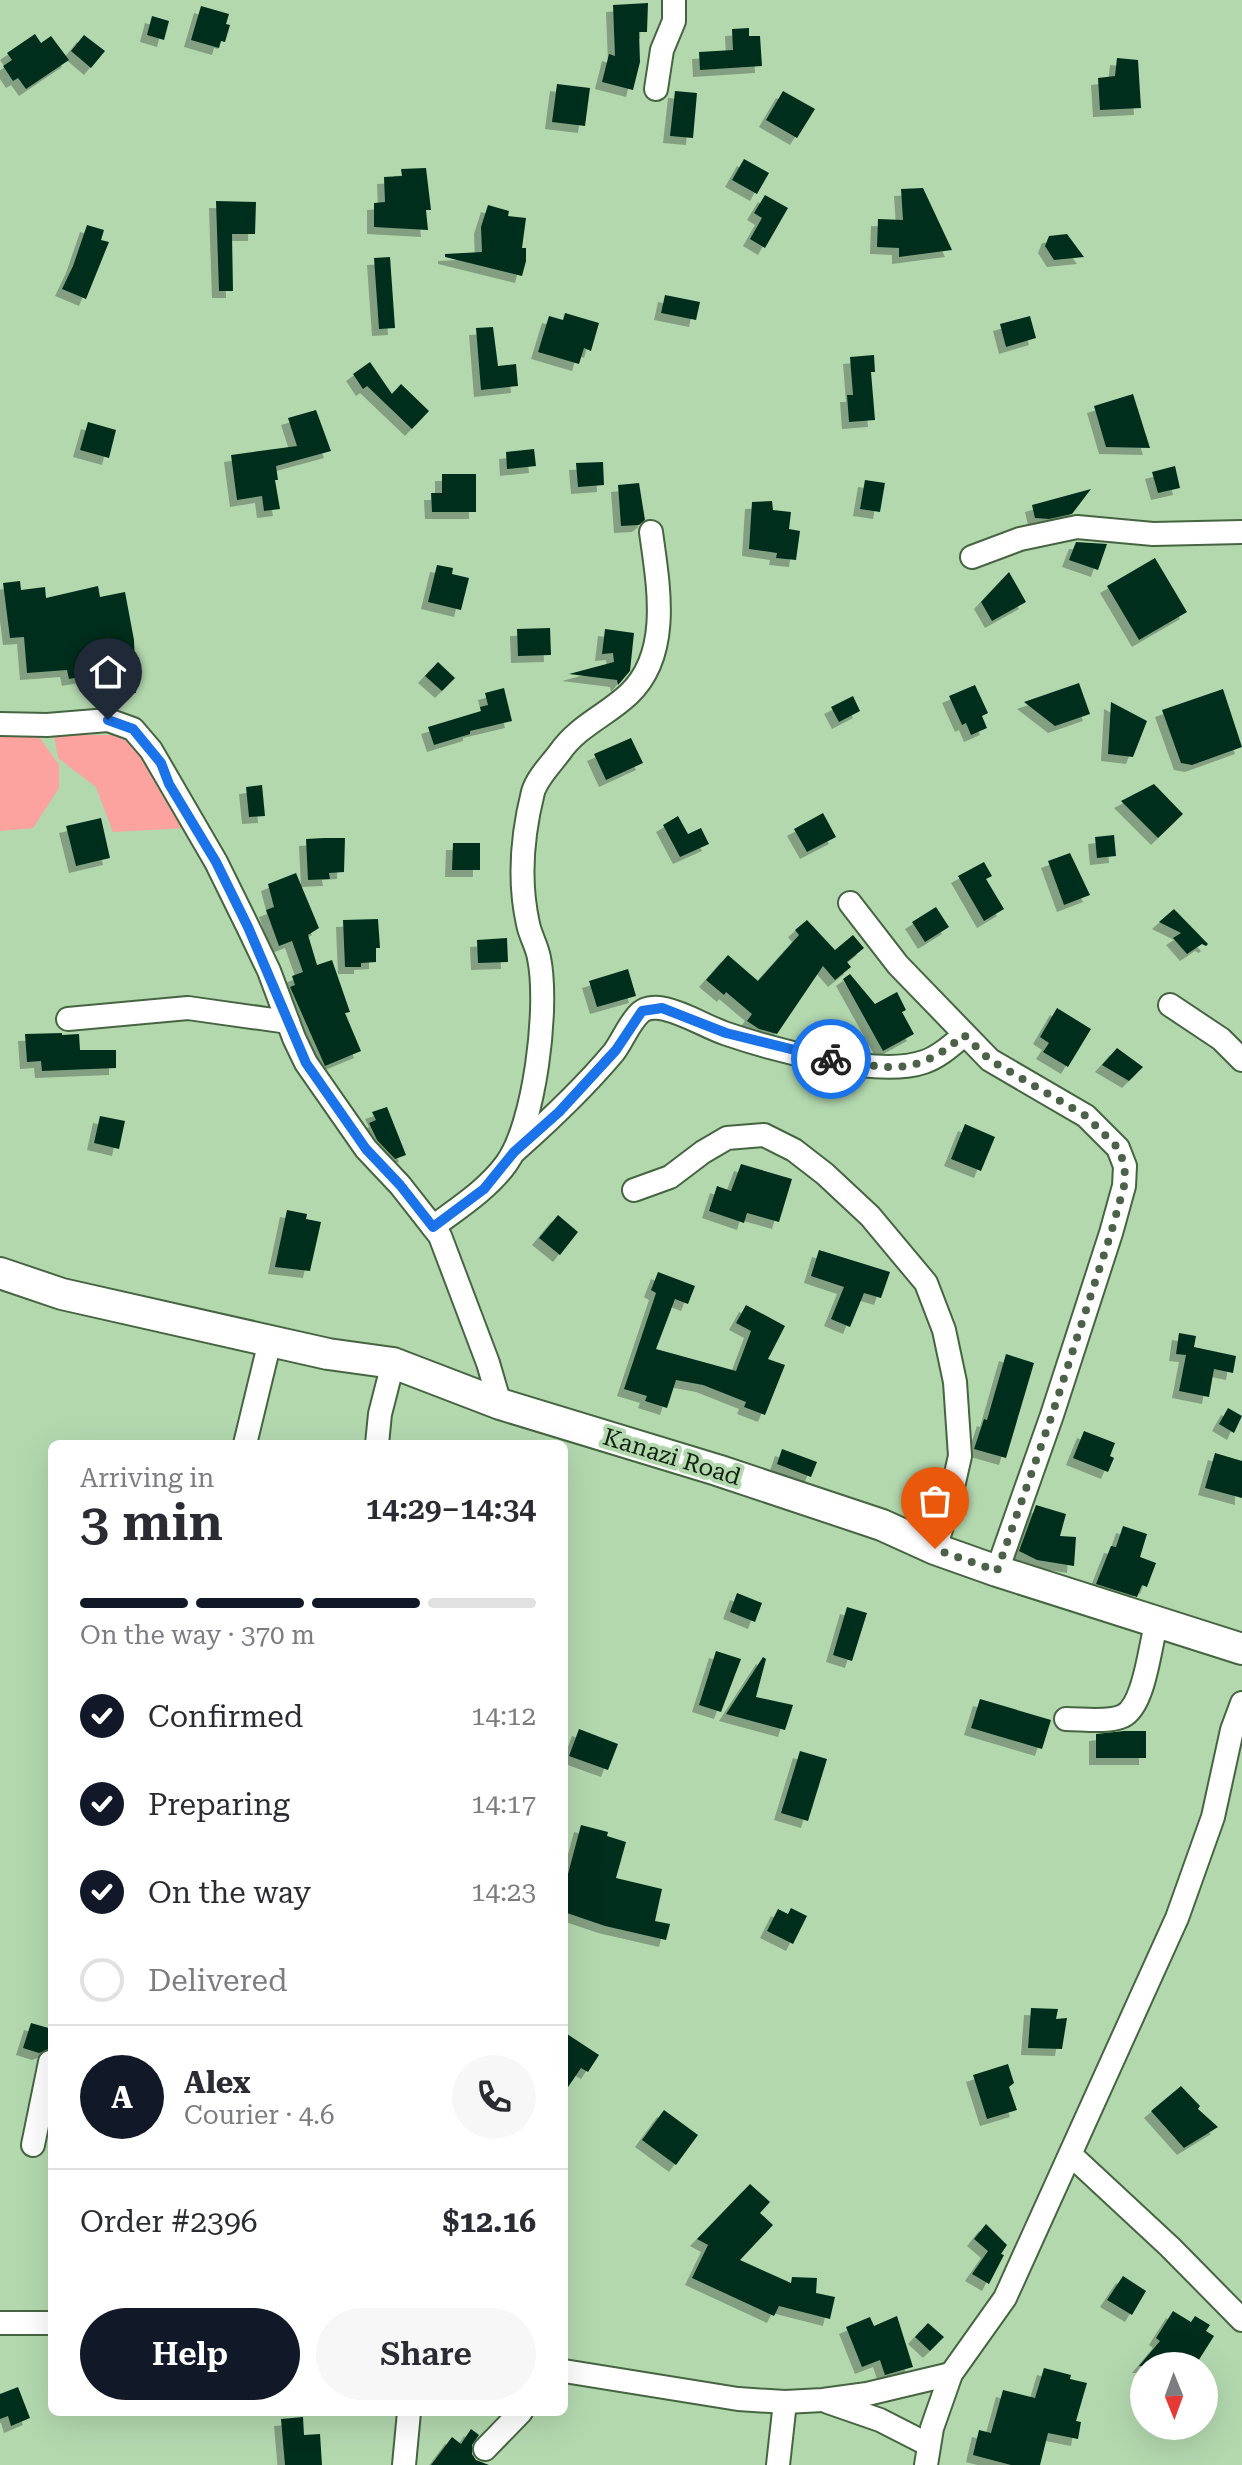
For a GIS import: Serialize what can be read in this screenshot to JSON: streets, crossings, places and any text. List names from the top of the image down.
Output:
{
  "streets": {
    "main road": ["Kanazi Road"]
  },
  "north": "bottom",
  "page": {
    "heading": ["3 min", "Arriving in", "14:29–14:34"],
    "panel": [
      "Alex",
      "Courier · 4.6",
      "Order #2396",
      "$12.16"
    ],
    "bar": "On the way · 370 m",
    "list": [
      ["Confirmed", "14:12"],
      ["Preparing", "14:17"],
      ["On the way", "14:23"],
      "Delivered"
    ],
    "round": "A",
    "buttons": ["Help", "Share"]
  }
}
